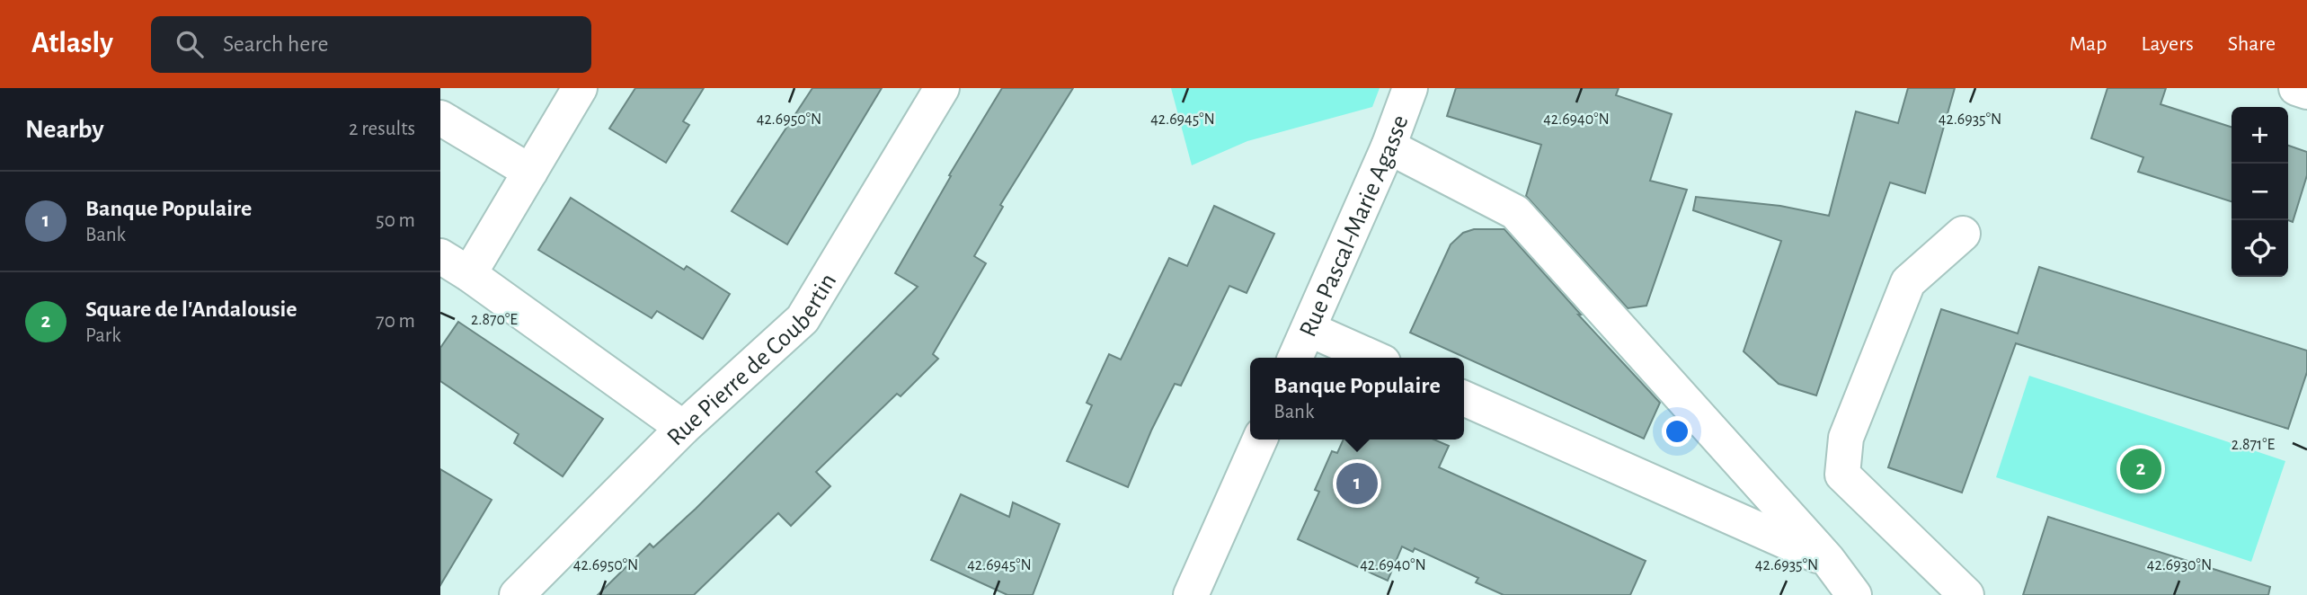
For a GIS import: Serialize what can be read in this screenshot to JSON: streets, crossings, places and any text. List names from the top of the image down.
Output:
{
  "streets": {
    "street": ["Rue Pascal-Marie Agasse", "Rue Pierre de Coubertin"]
  },
  "page": {
    "header": "Atlasly",
    "search": "Search here",
    "nav": ["Map", "Layers", "Share"],
    "heading": ["Nearby", "2 results"],
    "map_buttons": ["+", "−"],
    "list": [
      {
        "mark": "1",
        "name": "Banque Populaire",
        "note": "Bank",
        "value": "50 m"
      },
      {
        "mark": "2",
        "name": "Square de l'Andalousie",
        "note": "Park",
        "value": "70 m"
      }
    ],
    "popup": ["Banque Populaire", "Bank"],
    "pins": ["2", "1"]
  },
  "coordinates": [
    "42.6940°N",
    "42.6950°N",
    "42.6945°N",
    "42.6935°N",
    "2.870°E",
    "2.871°E",
    "42.6930°N"
  ]
}
